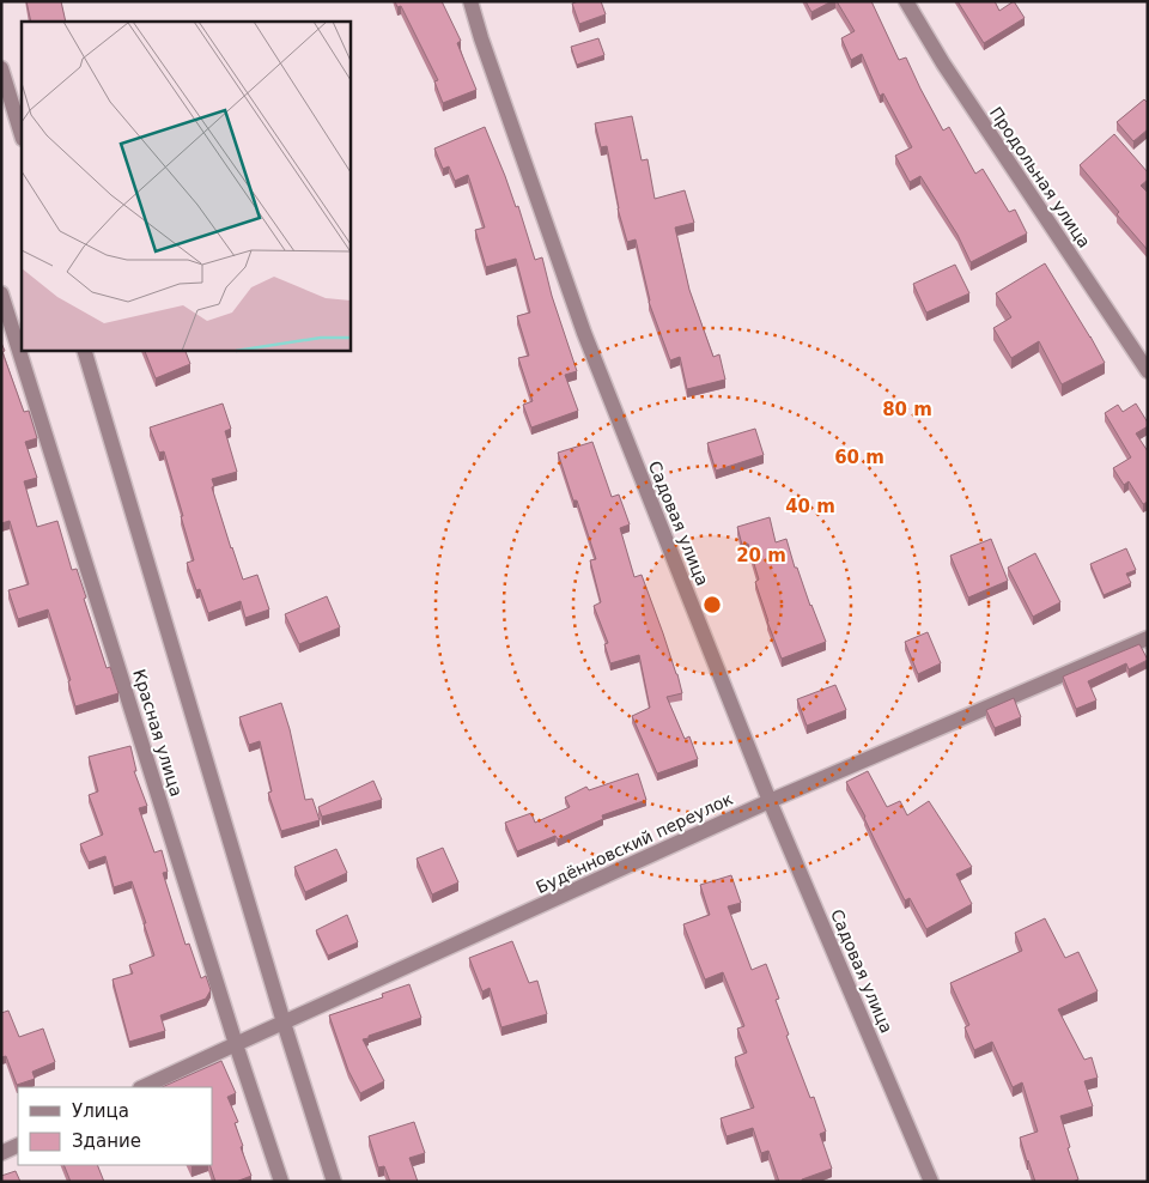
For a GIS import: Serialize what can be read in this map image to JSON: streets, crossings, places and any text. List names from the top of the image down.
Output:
{
  "streets": {
    "street": [
      "Продольная улица",
      "Садовая улица",
      "Красная улица",
      "Будённовский переулок"
    ]
  },
  "crossings": [
    ["Садовая улица", "Будённовский переулок"],
    ["Красная улица", "Будённовский переулок"]
  ],
  "legend": ["Улица", "Здание"],
  "rings": [
    "80 m",
    "60 m",
    "40 m",
    "20 m"
  ]
}
